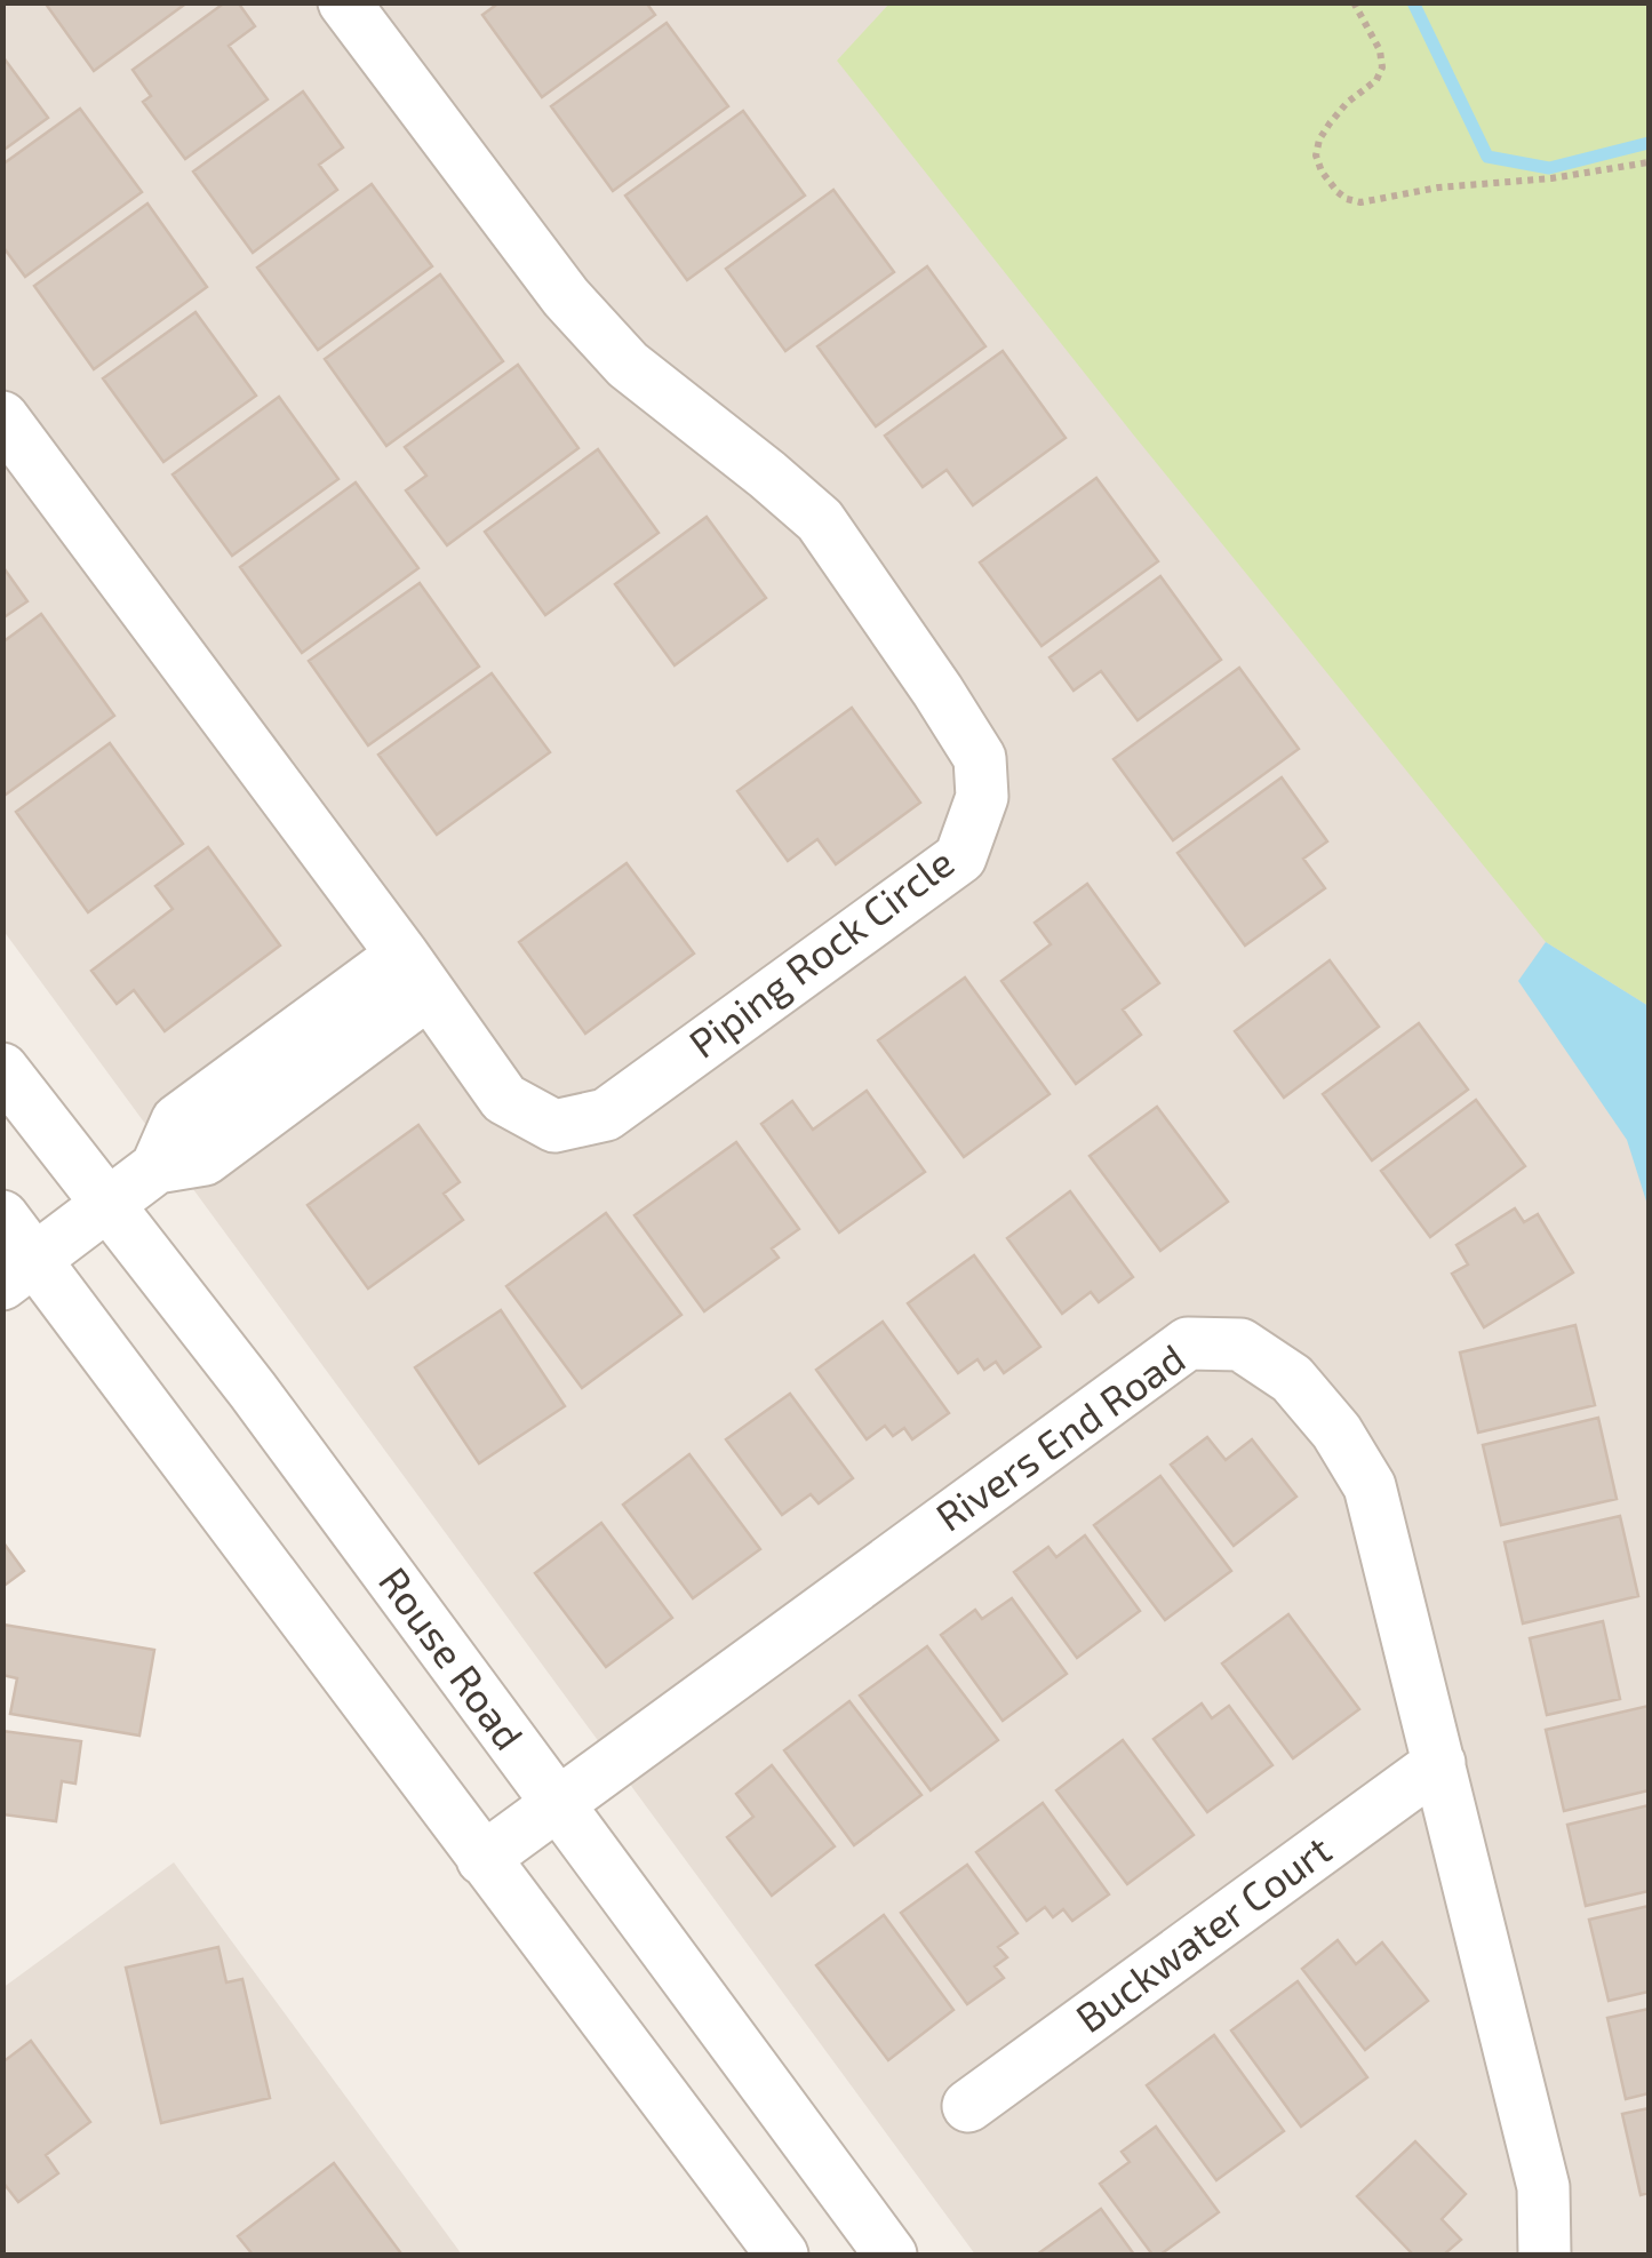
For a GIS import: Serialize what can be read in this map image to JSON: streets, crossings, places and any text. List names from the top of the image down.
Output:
{
  "streets": {
    "street": [
      "Piping Rock Circle",
      "Rivers End Road",
      "Rouse Road",
      "Buckwater Court"
    ]
  },
  "crossings": [
    ["Rivers End Road", "Rouse Road"],
    ["Rivers End Road", "Buckwater Court"]
  ]
}
